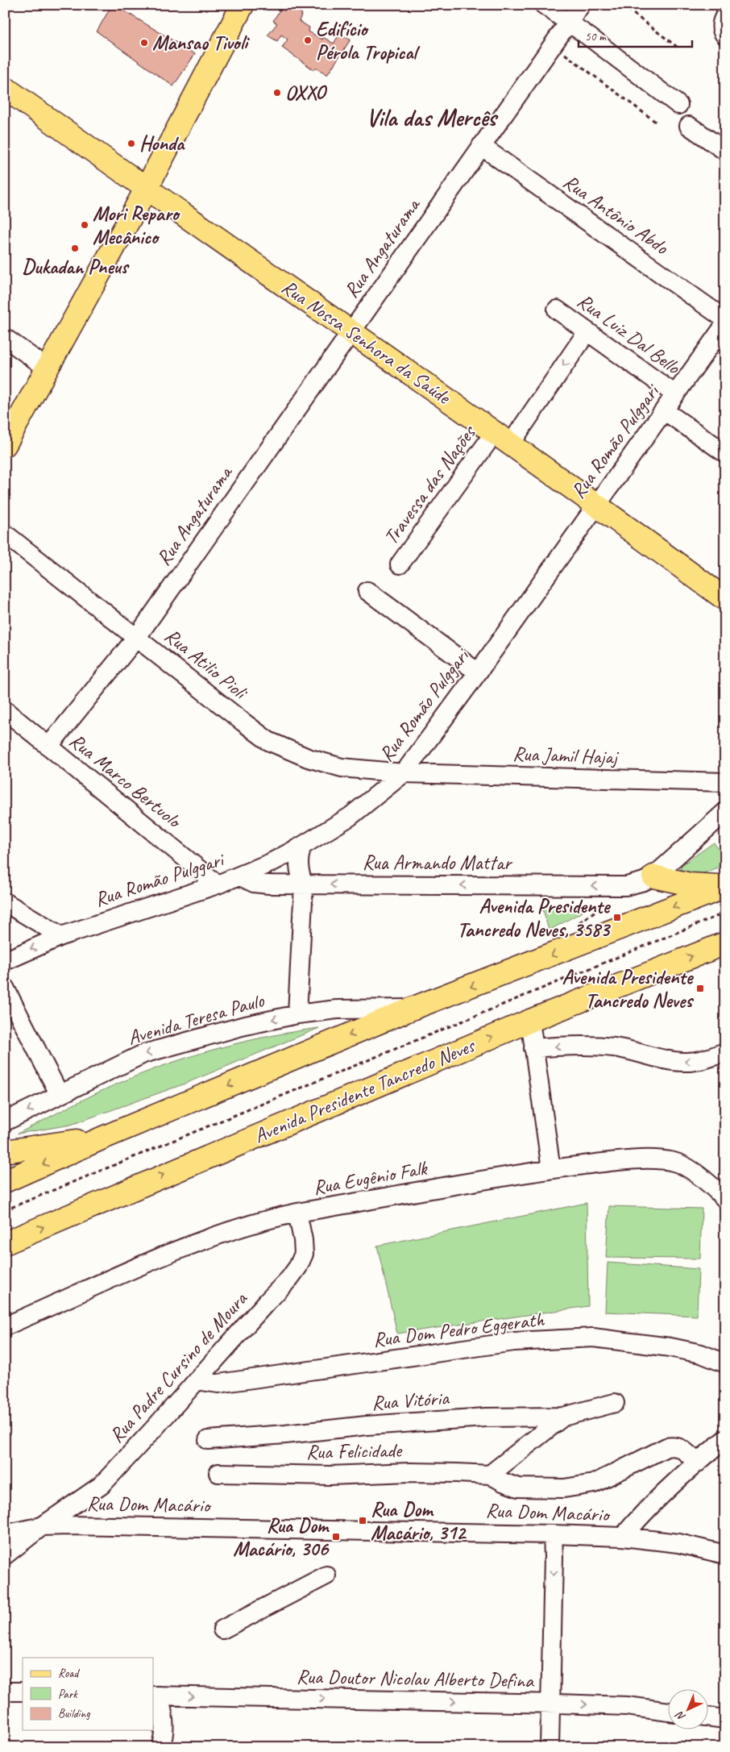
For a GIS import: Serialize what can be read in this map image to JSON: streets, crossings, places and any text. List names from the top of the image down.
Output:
{
  "streets": {
    "main road": ["Rua Nossa Senhora da Saúde", "Avenida Presidente Tancredo Neves"],
    "street": [
      "Rua Antônio Abdo",
      "Rua Angaturama",
      "Rua Luiz Dal Bello",
      "Rua Romão Pulggari",
      "Travessa das Nações",
      "Rua Atilio Pioli",
      "Rua Jamil Hajaj",
      "Rua Marco Bertuolo",
      "Rua Armando Mattar",
      "Avenida Teresa Paulo",
      "Rua Eugênio Falk",
      "Rua Dom Pedro Eggerath",
      "Rua Padre Cursino de Moura",
      "Rua Vitória",
      "Rua Felicidade",
      "Rua Dom Macário",
      "Rua Doutor Nicolau Alberto Defina"
    ]
  },
  "crossings": [
    ["Rua Antônio Abdo", "Rua Angaturama"],
    ["Rua Angaturama", "Rua Nossa Senhora da Saúde"],
    ["Rua Angaturama", "Rua Atilio Pioli"],
    ["Rua Angaturama", "Rua Marco Bertuolo"],
    ["Rua Luiz Dal Bello", "Rua Romão Pulggari"],
    ["Rua Luiz Dal Bello", "Travessa das Nações"],
    ["Rua Nossa Senhora da Saúde", "Rua Romão Pulggari"],
    ["Rua Nossa Senhora da Saúde", "Travessa das Nações"],
    ["Rua Romão Pulggari", "Rua Atilio Pioli"],
    ["Rua Romão Pulggari", "Rua Jamil Hajaj"],
    ["Rua Romão Pulggari", "Rua Marco Bertuolo"],
    ["Rua Romão Pulggari", "Rua Armando Mattar"],
    ["Rua Atilio Pioli", "Rua Jamil Hajaj"],
    ["Rua Eugênio Falk", "Rua Padre Cursino de Moura"],
    ["Rua Dom Pedro Eggerath", "Rua Padre Cursino de Moura"],
    ["Rua Padre Cursino de Moura", "Rua Dom Macário"]
  ],
  "one_way": [
    "Travessa das Nações",
    "Rua Armando Mattar",
    "Avenida Teresa Paulo",
    "Rua Doutor Nicolau Alberto Defina"
  ],
  "districts": ["Vila das Mercês"],
  "places": {
    "other": [
      "Edifício Pérola Tropical",
      "Mansao Tivoli",
      "OXXO",
      "Honda",
      "Mori Reparo Mecânico",
      "Dukadan Pneus"
    ],
    "transit": [
      "Avenida Presidente Tancredo Neves, 3583",
      "Avenida Presidente Tancredo Neves",
      "Rua Dom Macário, 312",
      "Rua Dom Macário, 306"
    ]
  },
  "legend": ["Road", "Park", "Building"],
  "scale_bar": "50 m",
  "north": "bottom left"
}
